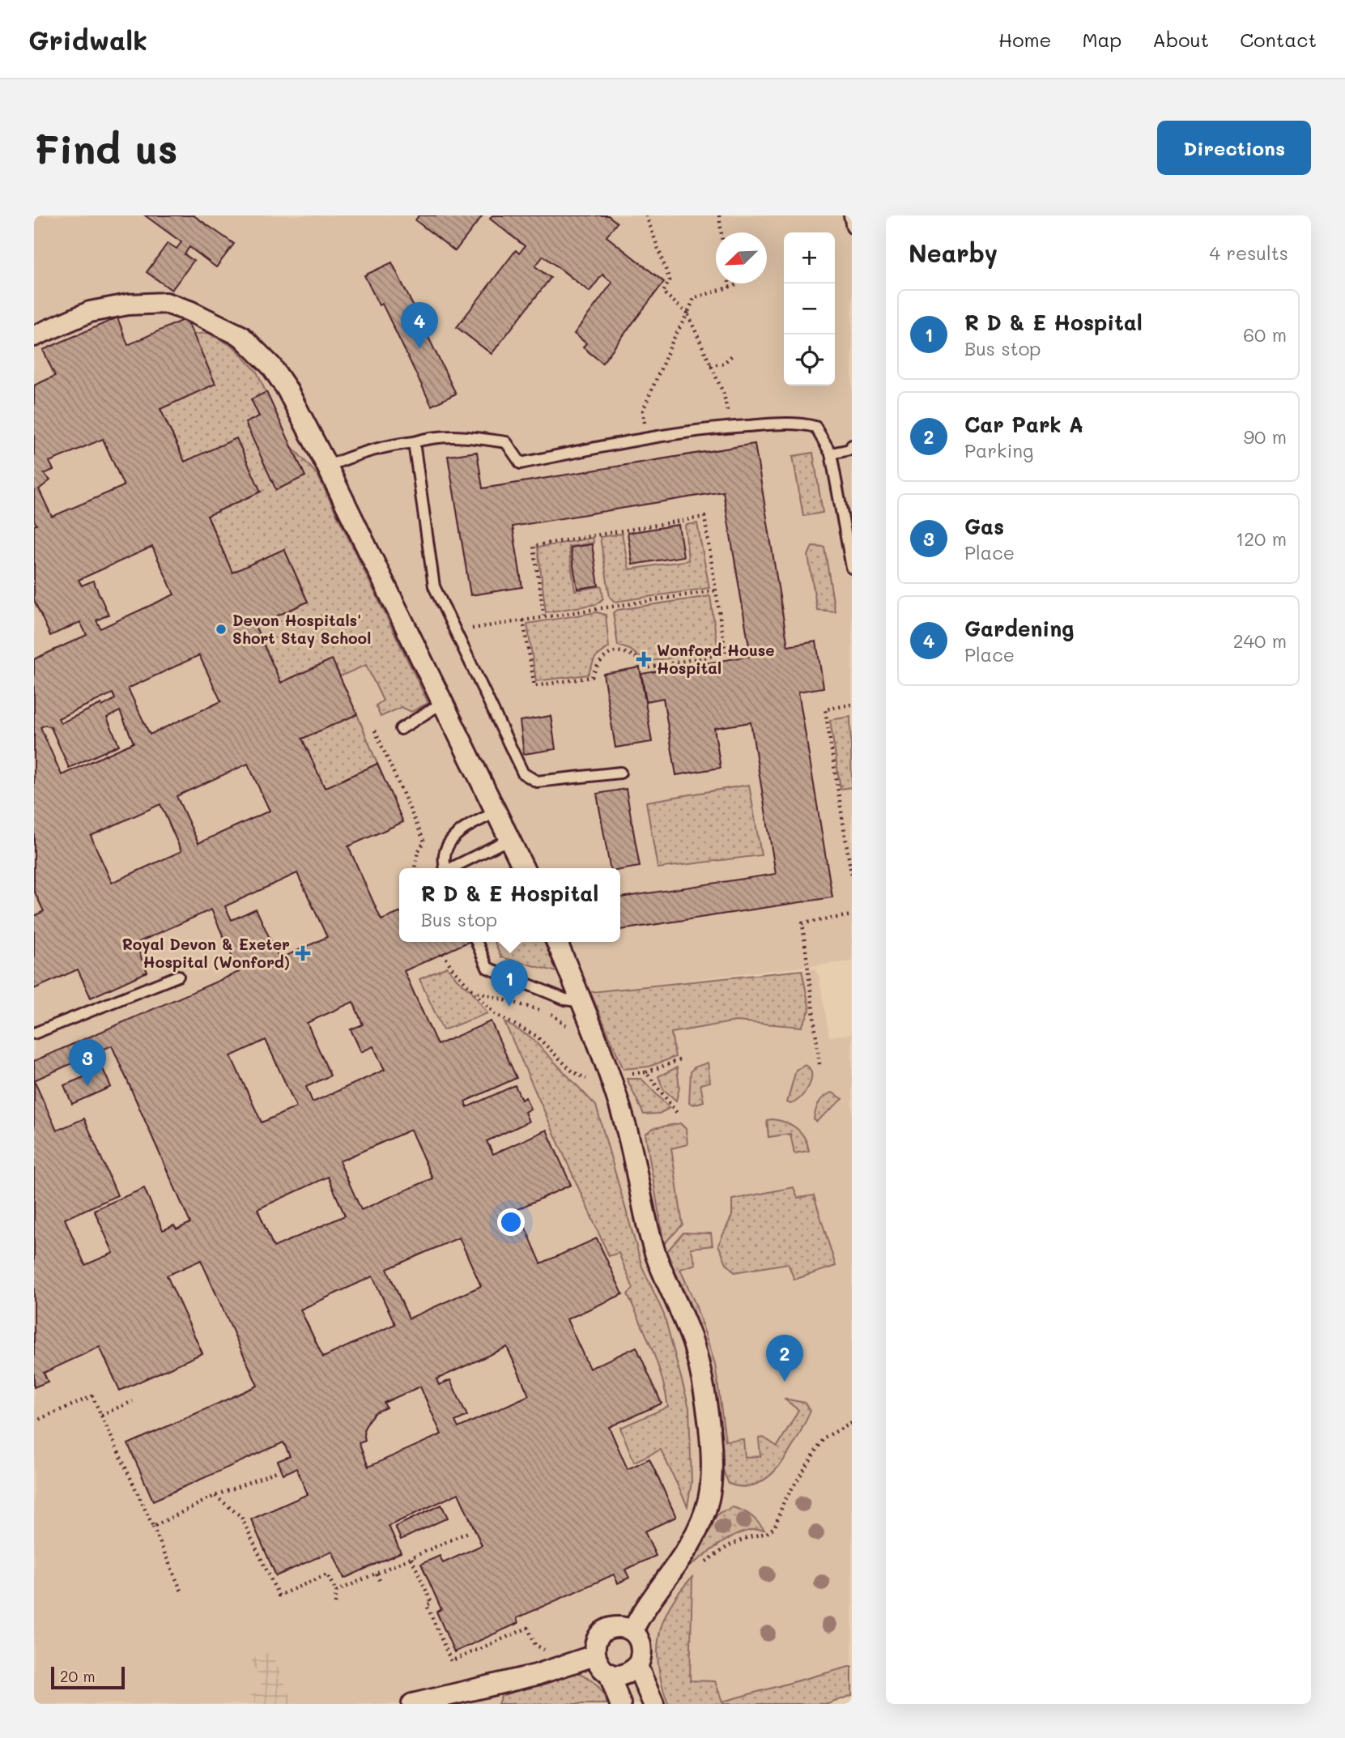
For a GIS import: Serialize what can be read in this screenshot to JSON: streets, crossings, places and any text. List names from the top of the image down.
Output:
{
  "places": {
    "other": ["Devon Hospitals' Short Stay School"],
    "health": ["Wonford House Hospital", "Royal Devon & Exeter Hospital (Wonford)"]
  },
  "scale_bar": "20 m",
  "north": "bottom left",
  "page": {
    "header": "Gridwalk",
    "nav": [
      "Home",
      "Map",
      "About",
      "Contact"
    ],
    "buttons": "Directions",
    "title": "Find us",
    "heading": ["Nearby", "4 results"],
    "map_buttons": ["+", "−"],
    "list": [
      {
        "mark": "1",
        "name": "R D & E Hospital",
        "note": "Bus stop",
        "value": "60 m"
      },
      {
        "mark": "2",
        "name": "Car Park A",
        "note": "Parking",
        "value": "90 m"
      },
      {
        "mark": "3",
        "name": "Gas",
        "note": "Place",
        "value": "120 m"
      },
      {
        "mark": "4",
        "name": "Gardening",
        "note": "Place",
        "value": "240 m"
      }
    ],
    "pins": [
      "4",
      "1",
      "3",
      "2"
    ],
    "popup": ["R D & E Hospital", "Bus stop"],
    "scale": "20 m"
  }
}
